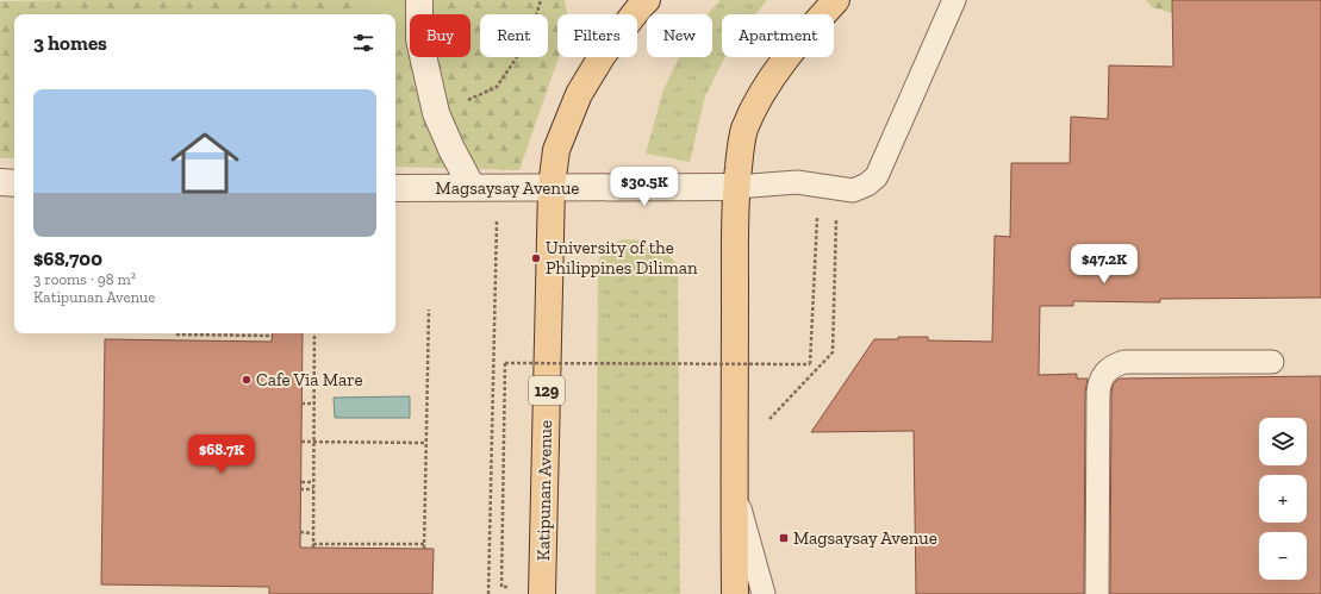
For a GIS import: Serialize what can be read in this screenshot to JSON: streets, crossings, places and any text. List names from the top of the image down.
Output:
{
  "streets": {
    "main road": ["129", "Katipunan Avenue"],
    "street": ["Magsaysay Avenue"]
  },
  "crossings": [
    ["Magsaysay Avenue", "129"],
    ["Magsaysay Avenue", "Katipunan Avenue"],
    ["129", "Katipunan Avenue"]
  ],
  "places": {
    "other": ["University of the Philippines Diliman", "Cafe Via Mare"],
    "transit": ["Magsaysay Avenue"]
  },
  "page": {
    "chip": [
      "Buy",
      "Rent",
      "Filters",
      "New",
      "Apartment"
    ],
    "heading": "3 homes",
    "list": [
      {
        "name": "$68,700",
        "note": "3 rooms · 98 m² · Katipunan Avenue"
      }
    ],
    "price": ["$30.5K", "$47.2K", "$68.7K"],
    "map_buttons": ["+", "−"]
  }
}
